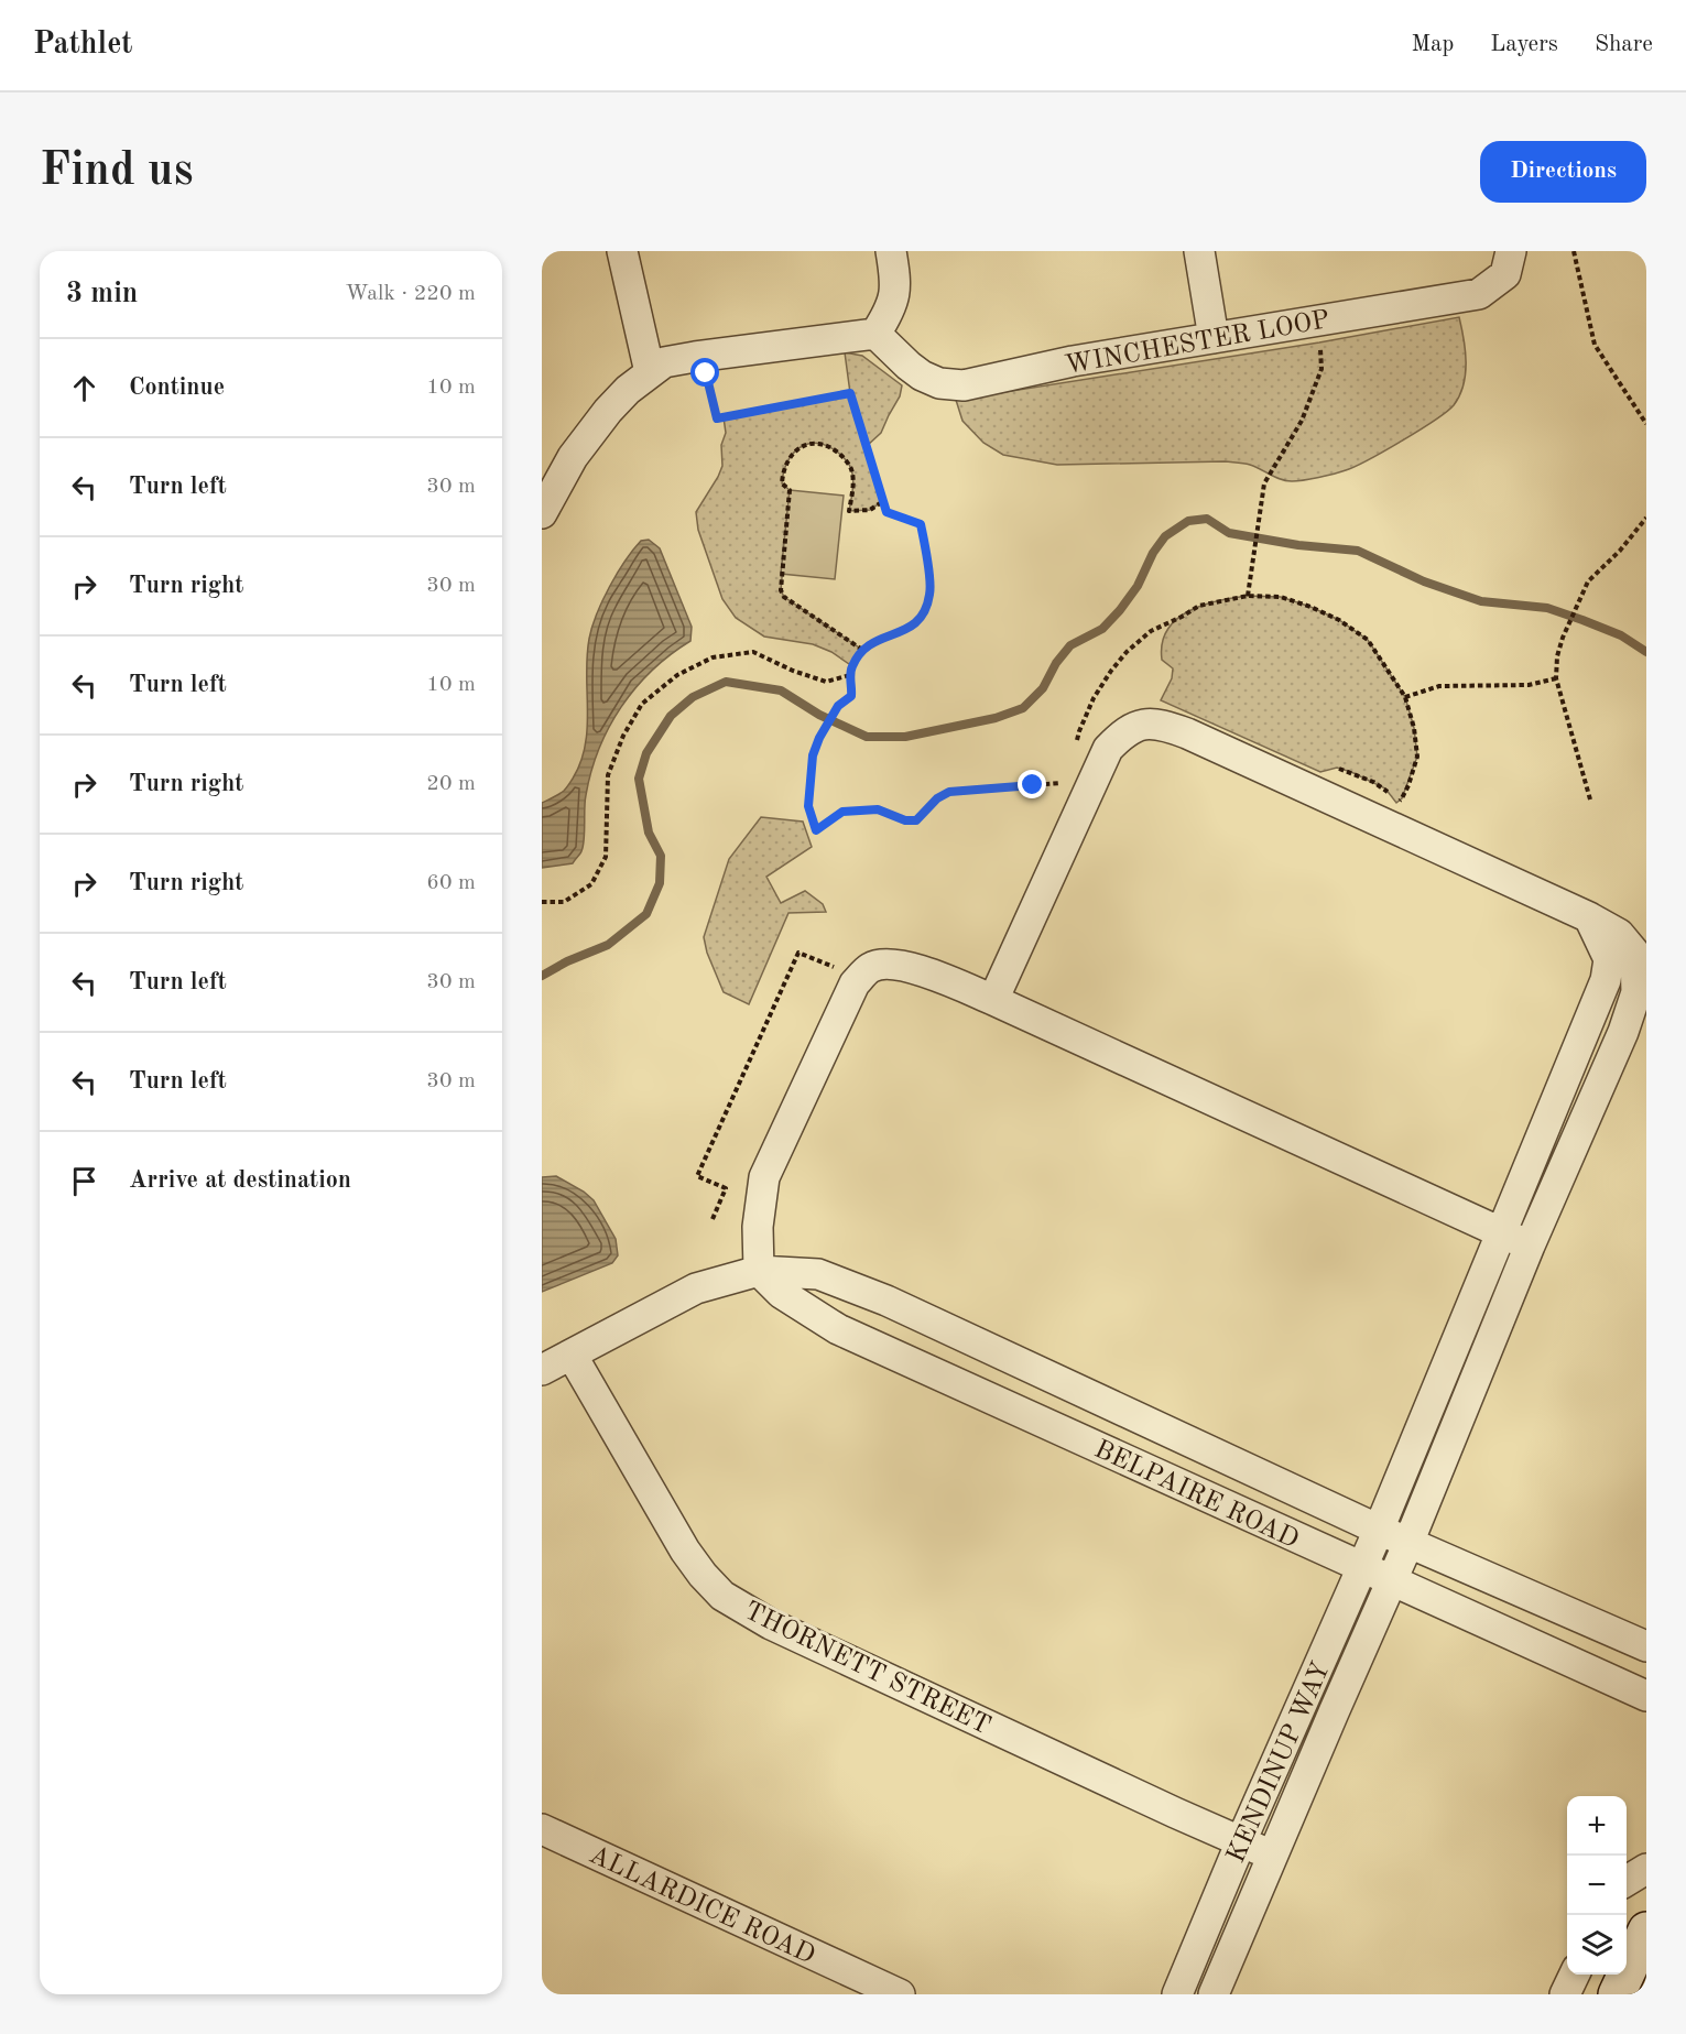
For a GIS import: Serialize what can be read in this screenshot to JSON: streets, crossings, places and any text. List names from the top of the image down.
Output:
{
  "streets": {
    "street": [
      "WINCHESTER LOOP",
      "BELPAIRE ROAD",
      "THORNETT STREET",
      "KENDINUP WAY",
      "ALLARDICE ROAD"
    ]
  },
  "crossings": [
    ["BELPAIRE ROAD", "THORNETT STREET"],
    ["BELPAIRE ROAD", "KENDINUP WAY"],
    ["THORNETT STREET", "KENDINUP WAY"]
  ],
  "page": {
    "header": "Pathlet",
    "nav": ["Map", "Layers", "Share"],
    "buttons": "Directions",
    "title": "Find us",
    "heading": ["3 min", "Walk · 220 m"],
    "list": [
      ["Continue", "10 m"],
      ["Turn left", "30 m"],
      ["Turn right", "30 m"],
      ["Turn left", "10 m"],
      ["Turn right", "20 m"],
      ["Turn right", "60 m"],
      ["Turn left", "30 m"],
      ["Turn left", "30 m"],
      "Arrive at destination"
    ],
    "map_buttons": ["+", "−"]
  }
}
